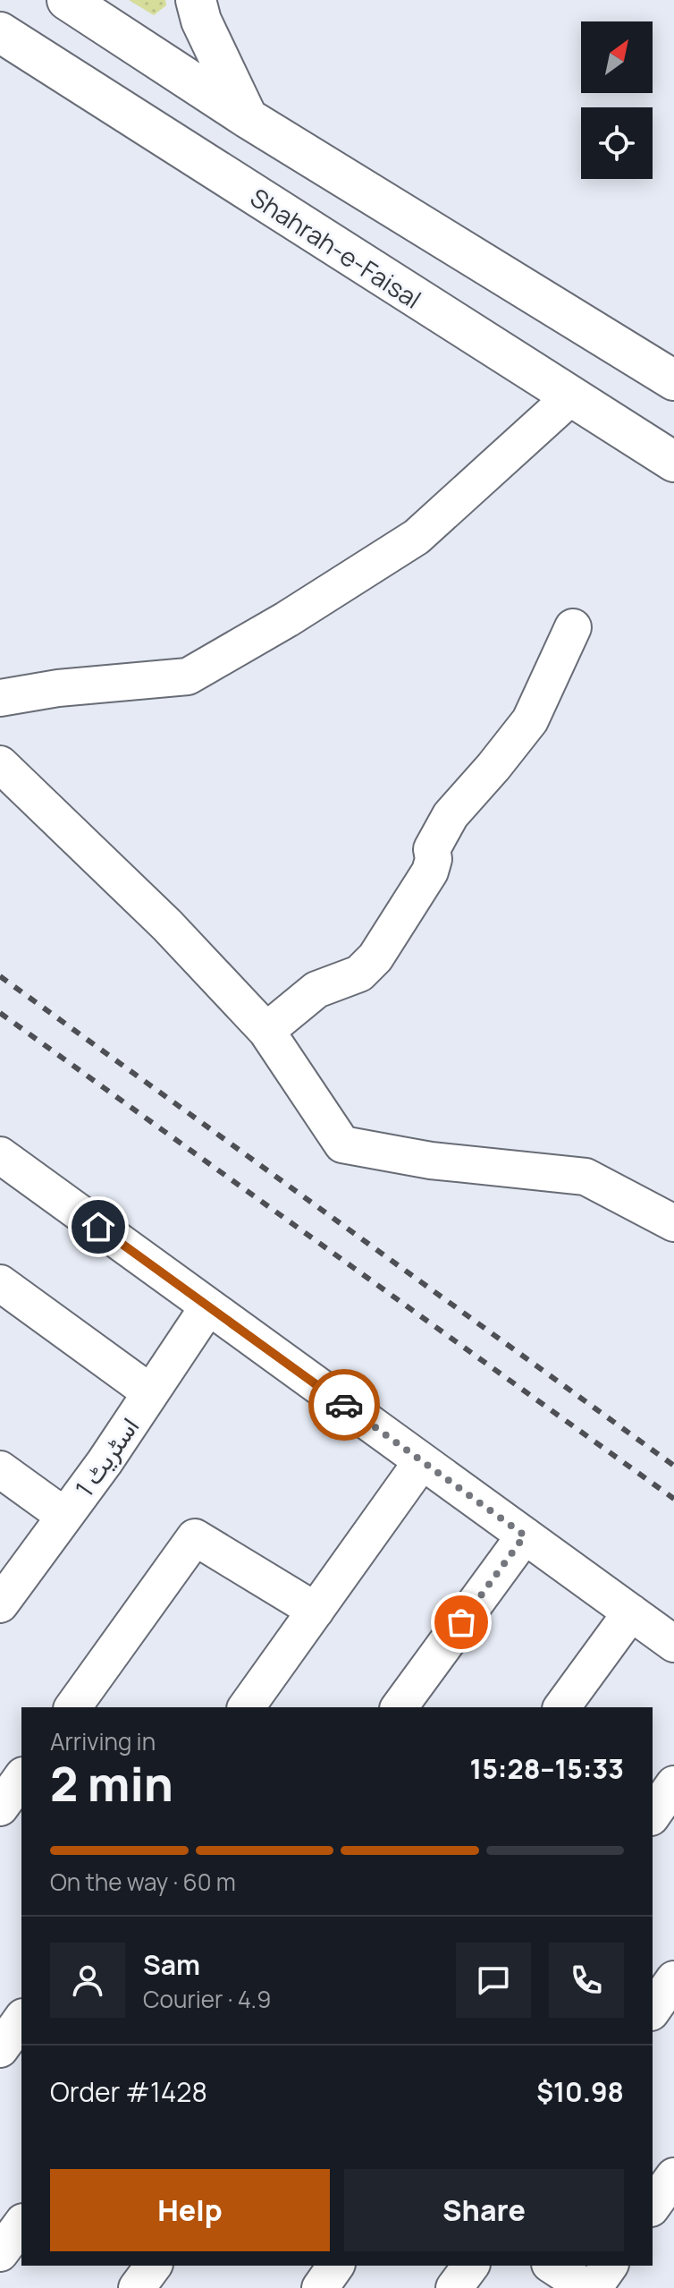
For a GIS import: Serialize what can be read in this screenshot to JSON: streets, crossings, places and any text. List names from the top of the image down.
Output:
{
  "streets": {
    "highway": ["Shahrah-e-Faisal"],
    "street": ["اسٹریٹ 1"]
  },
  "north": "top right",
  "page": {
    "heading": ["2 min", "Arriving in", "15:28–15:33"],
    "panel": [
      "Sam",
      "Courier · 4.9",
      "Order #1428",
      "$10.98"
    ],
    "bar": "On the way · 60 m",
    "buttons": ["Help", "Share"]
  }
}
